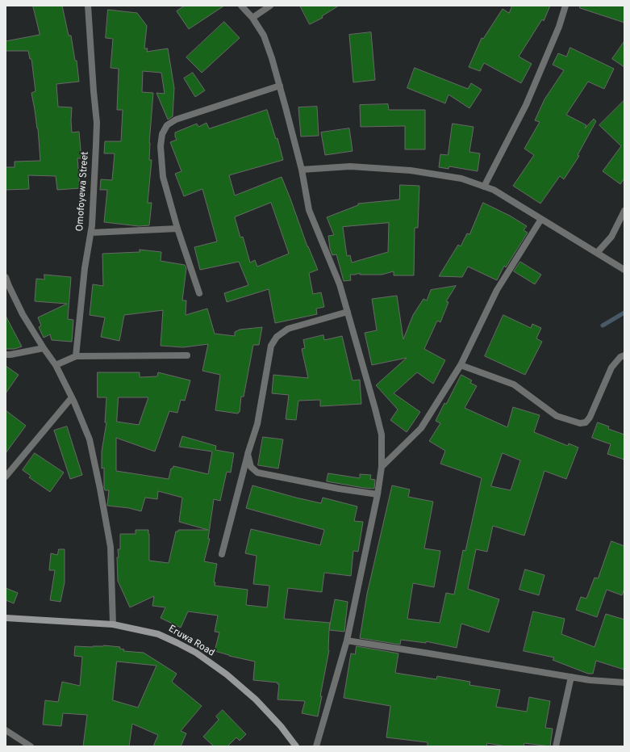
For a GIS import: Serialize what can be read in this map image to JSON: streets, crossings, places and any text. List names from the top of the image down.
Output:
{
  "streets": {
    "main road": ["Eruwa Road"],
    "street": ["Omofoyewa Street"]
  }
}
